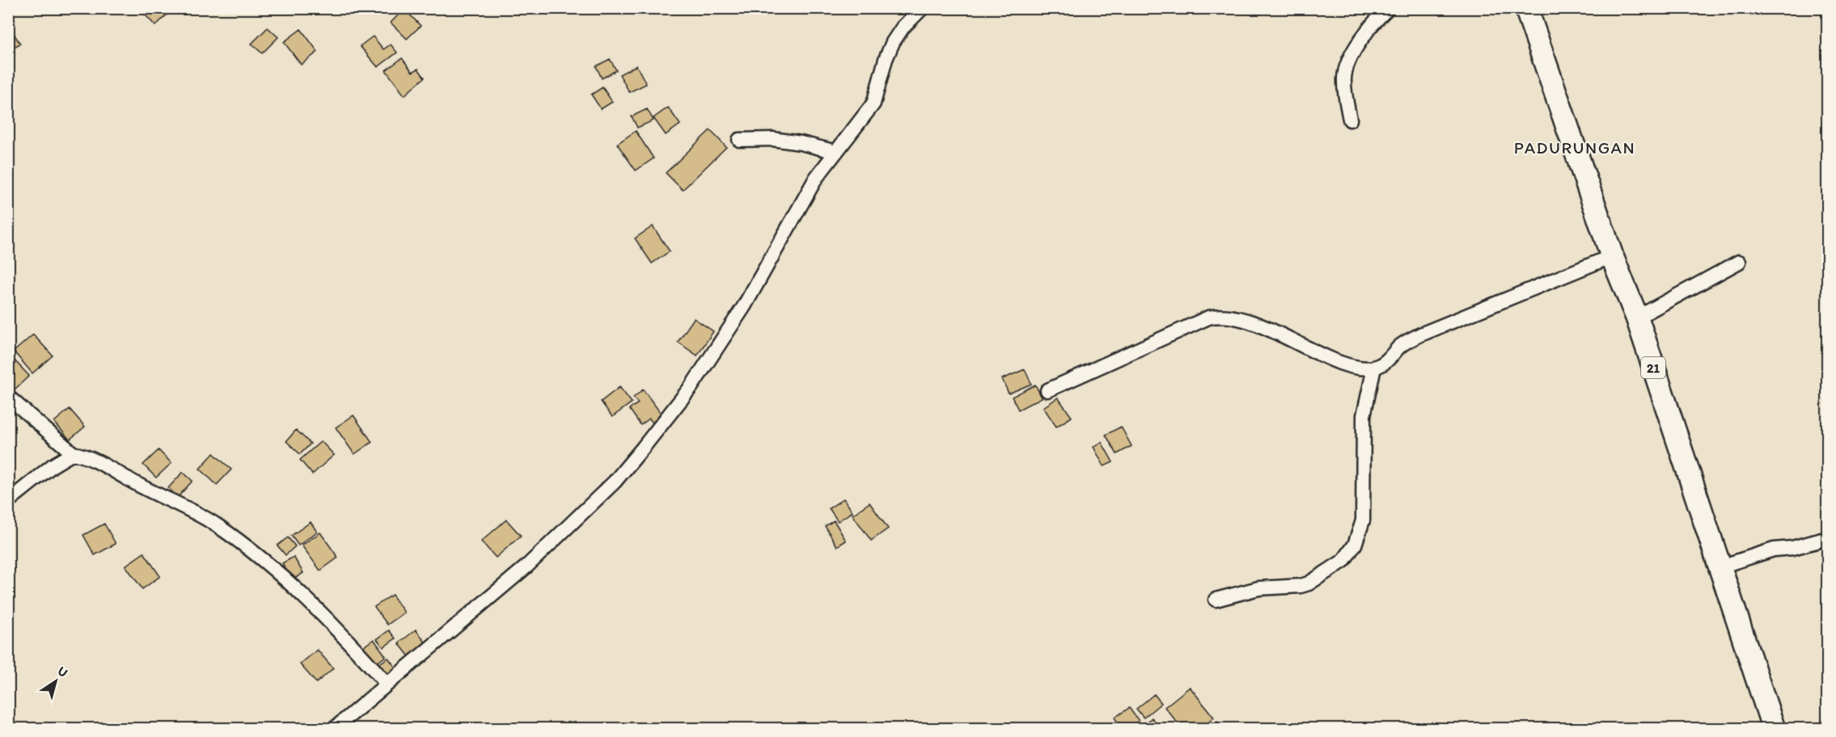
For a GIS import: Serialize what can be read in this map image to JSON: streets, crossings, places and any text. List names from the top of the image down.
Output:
{
  "streets": {
    "highway": ["21"]
  },
  "districts": ["PADURUNGAN"],
  "north": "top right"
}
